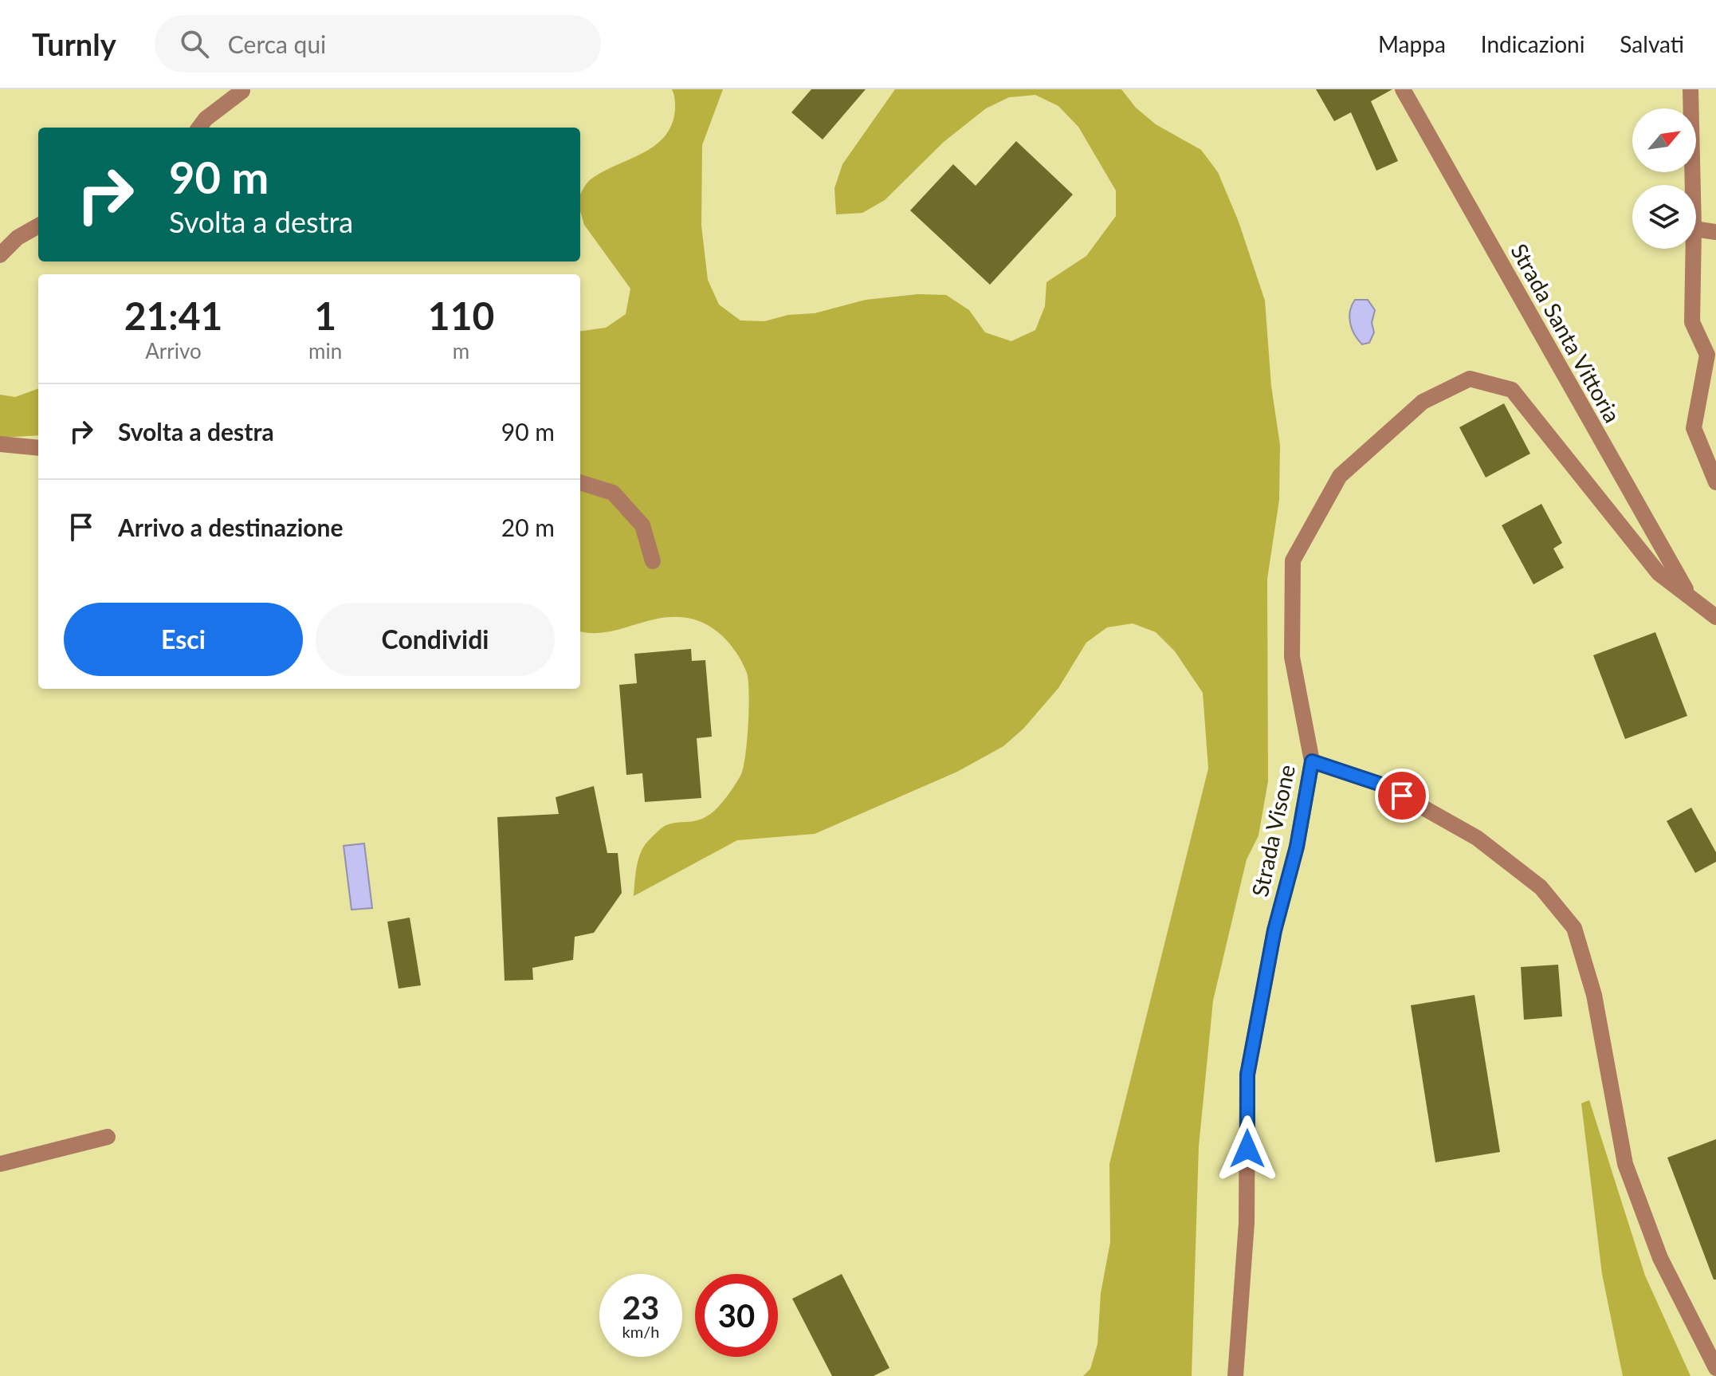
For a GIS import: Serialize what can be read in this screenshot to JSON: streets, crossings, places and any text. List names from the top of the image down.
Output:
{
  "streets": {
    "street": ["Strada Santa Vittoria", "Strada Visone"]
  },
  "crossings": [
    ["Strada Santa Vittoria", "Strada Visone"]
  ],
  "north": "top right",
  "page": {
    "header": "Turnly",
    "search": "Cerca qui",
    "nav": ["Mappa", "Indicazioni", "Salvati"],
    "turn": ["90 m", "Svolta a destra"],
    "eta": [
      "21:41",
      "Arrivo",
      "1",
      "min",
      "110",
      "m"
    ],
    "list": [
      {
        "name": "Svolta a destra",
        "value": "90 m"
      },
      {
        "name": "Arrivo a destinazione",
        "value": "20 m"
      }
    ],
    "buttons": ["Esci", "Condividi"],
    "speed": "23 km/h",
    "limit": "30"
  }
}
